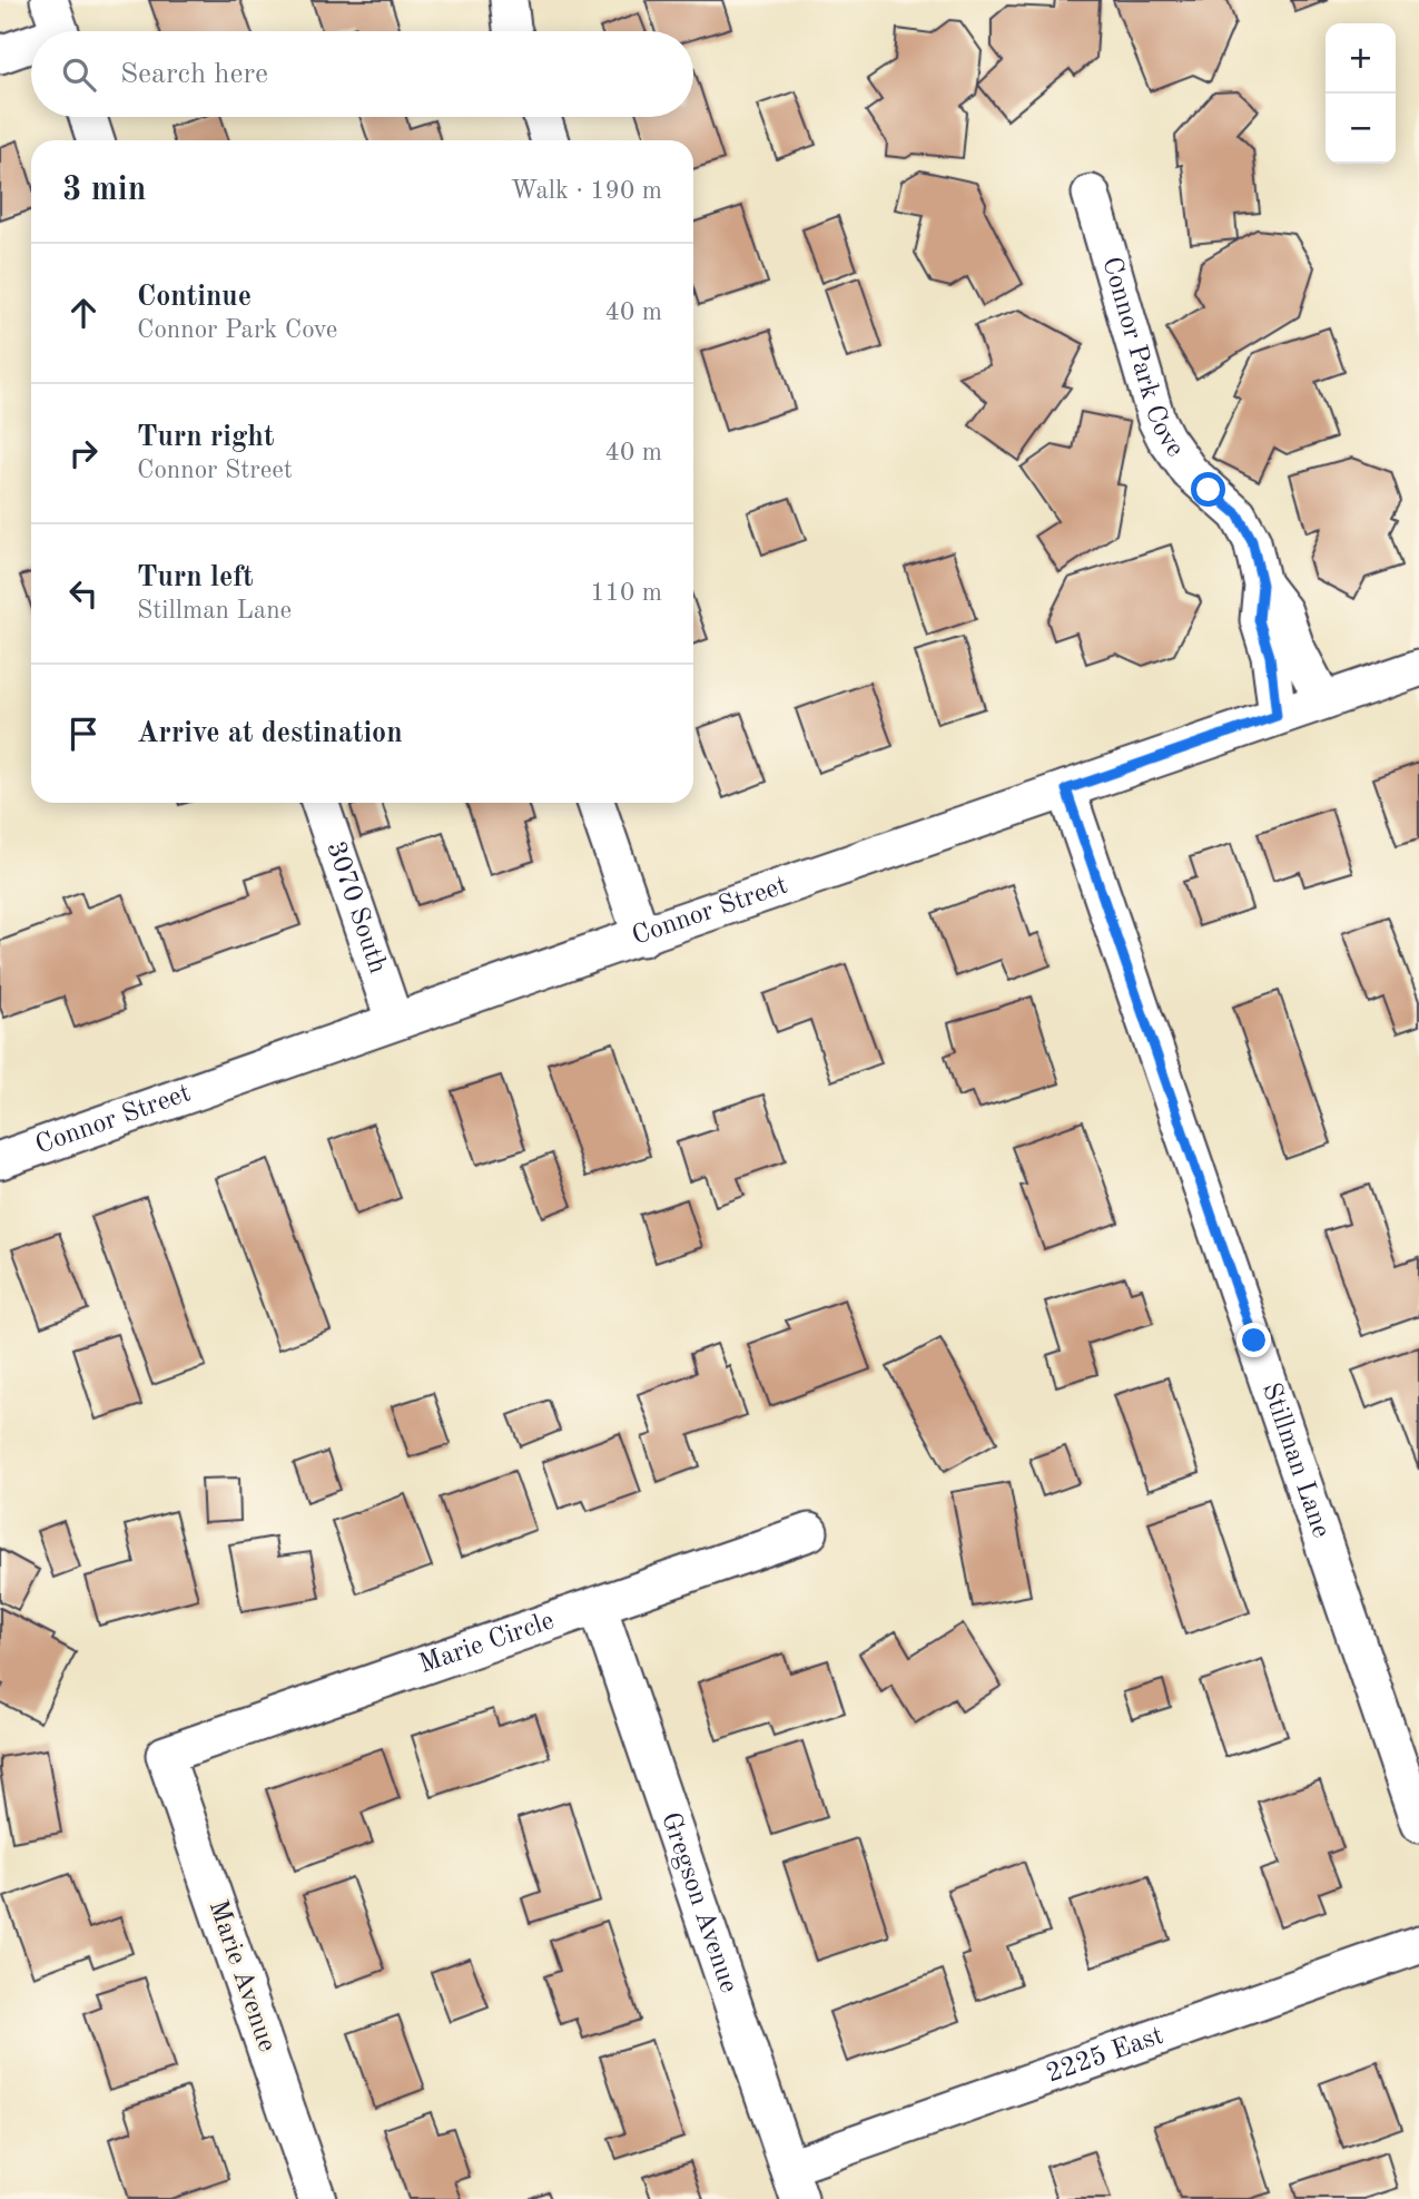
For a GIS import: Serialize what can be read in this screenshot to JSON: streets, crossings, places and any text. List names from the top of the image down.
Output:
{
  "streets": {
    "street": [
      "Connor Park Cove",
      "3070 South",
      "Connor Street",
      "Stillman Lane",
      "Marie Circle",
      "Gregson Avenue",
      "Marie Avenue",
      "2225 East"
    ]
  },
  "crossings": [
    ["Connor Park Cove", "Connor Street"],
    ["3070 South", "Connor Street"],
    ["Connor Street", "Stillman Lane"],
    ["Marie Circle", "Gregson Avenue"],
    ["Marie Circle", "Marie Avenue"],
    ["Gregson Avenue", "2225 East"]
  ],
  "page": {
    "map_buttons": ["+", "−"],
    "search": "Search here",
    "heading": ["3 min", "Walk · 190 m"],
    "list": [
      ["Continue", "Connor Park Cove", "40 m"],
      ["Turn right", "Connor Street", "40 m"],
      ["Turn left", "Stillman Lane", "110 m"],
      "Arrive at destination"
    ]
  }
}
